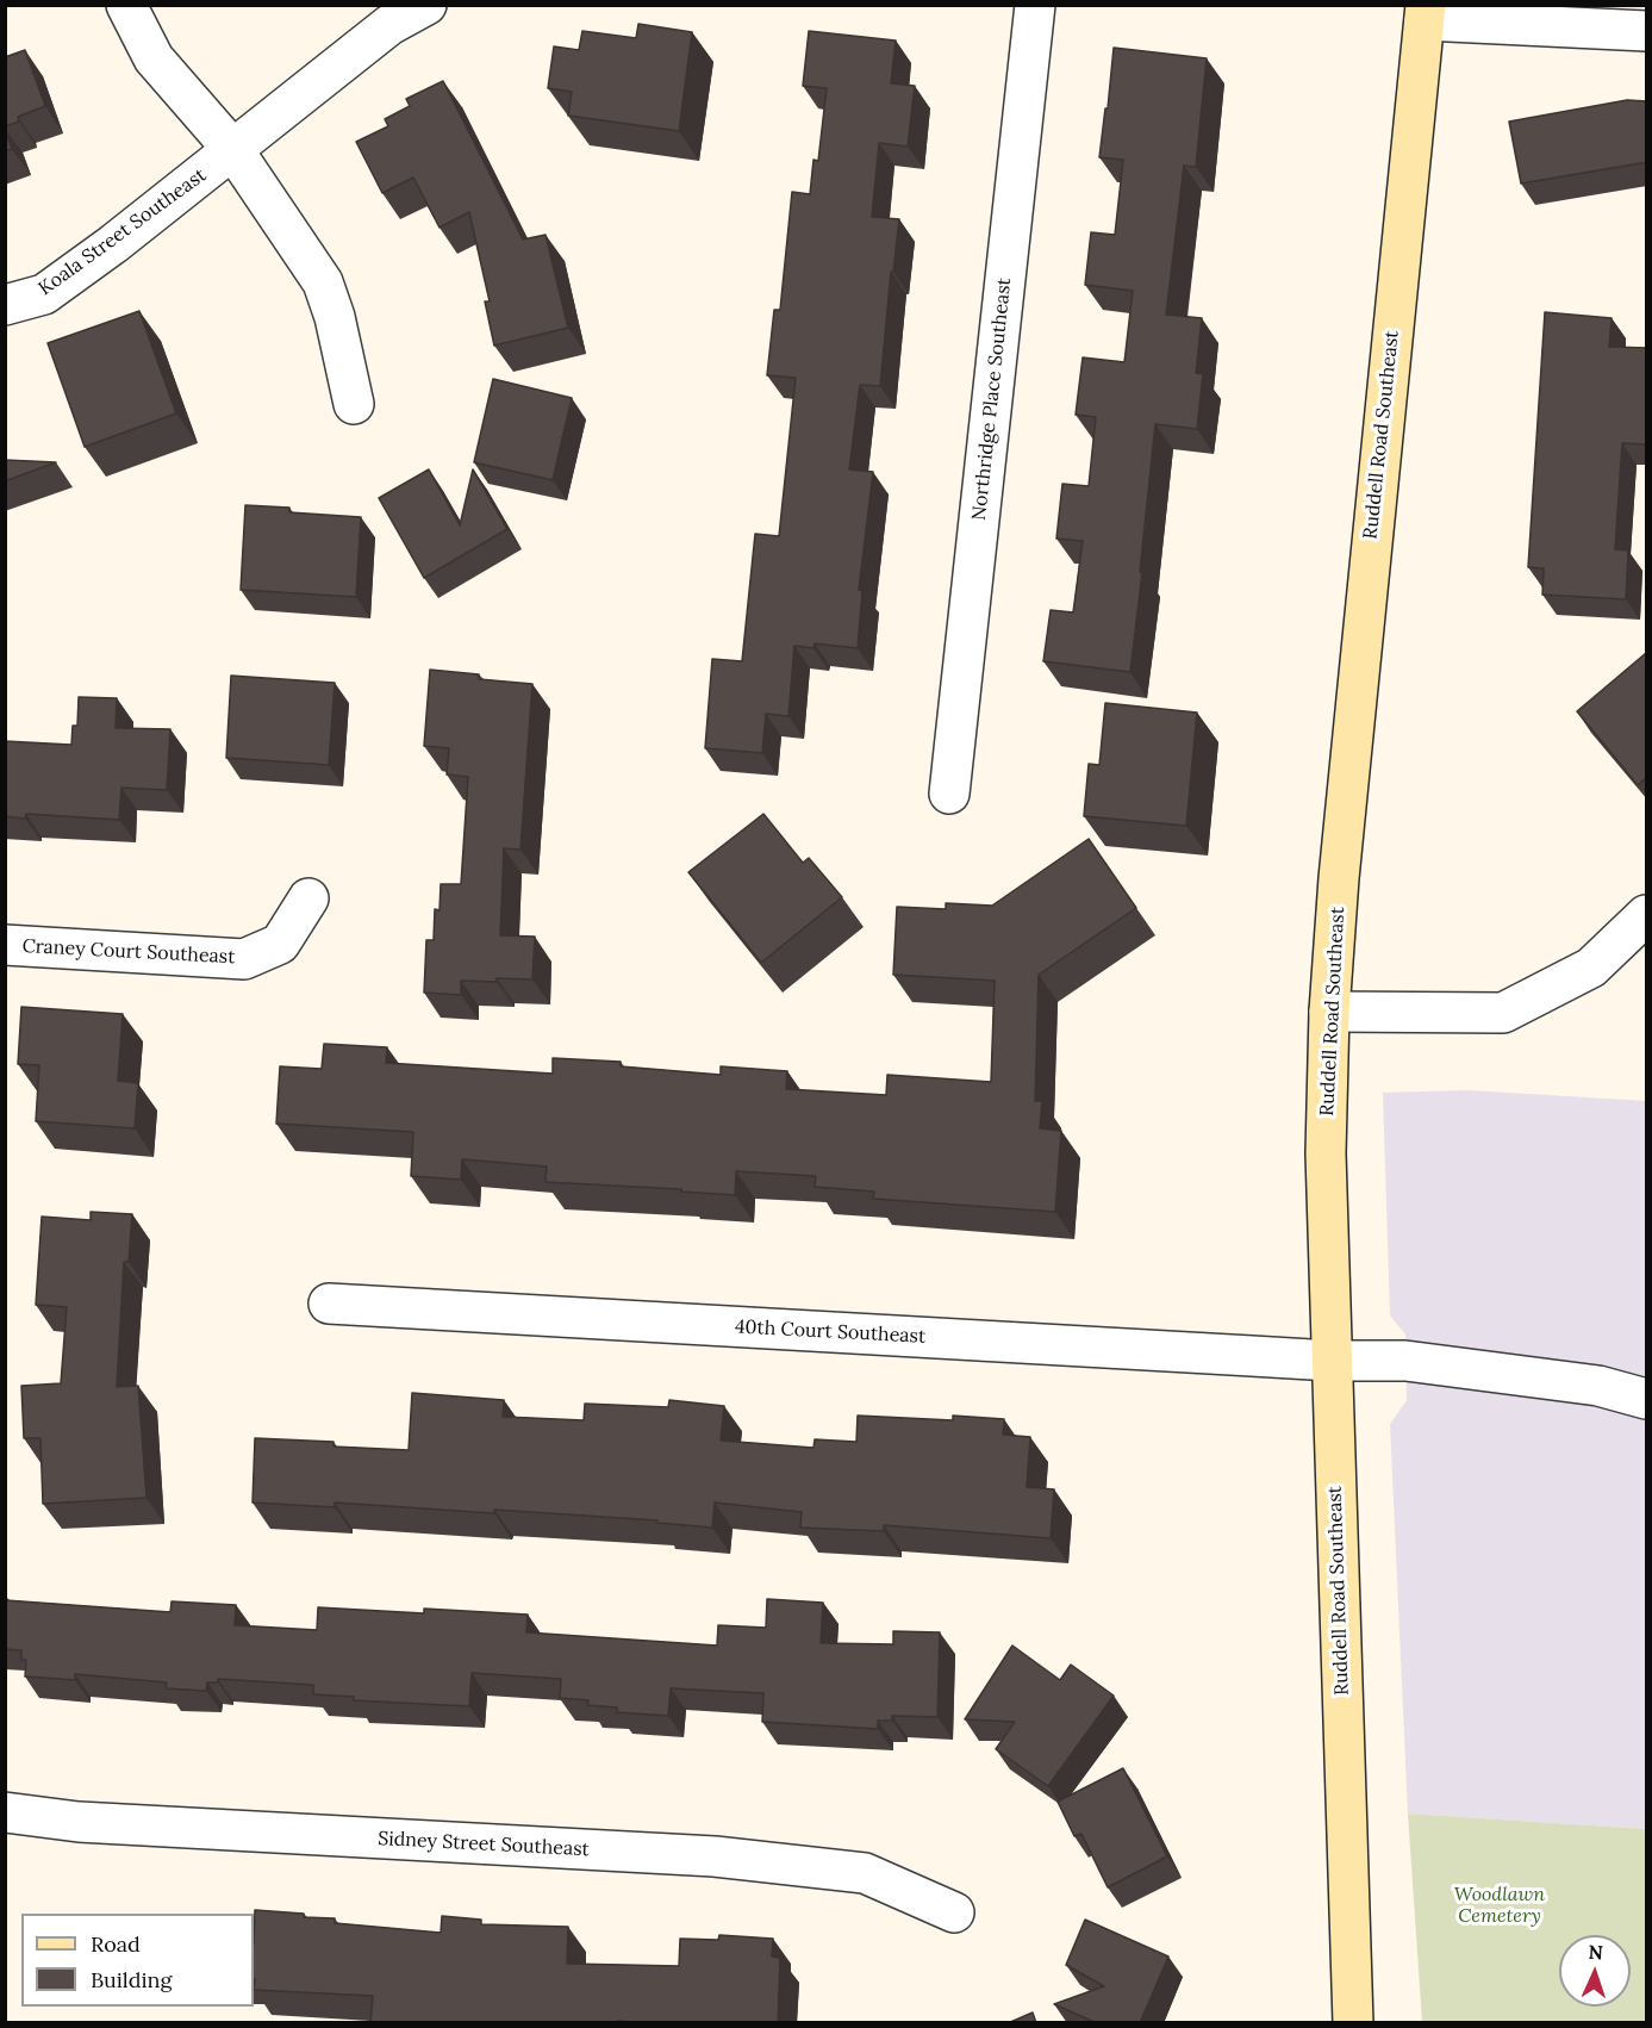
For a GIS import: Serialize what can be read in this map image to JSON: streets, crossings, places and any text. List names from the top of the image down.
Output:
{
  "streets": {
    "main road": ["Ruddell Road Southeast"],
    "street": [
      "Koala Street Southeast",
      "Northridge Place Southeast",
      "Craney Court Southeast",
      "40th Court Southeast",
      "Sidney Street Southeast"
    ]
  },
  "crossings": [
    ["Ruddell Road Southeast", "40th Court Southeast"]
  ],
  "parks": ["Woodlawn Cemetery"],
  "legend": ["Road", "Building"],
  "north": "top"
}
